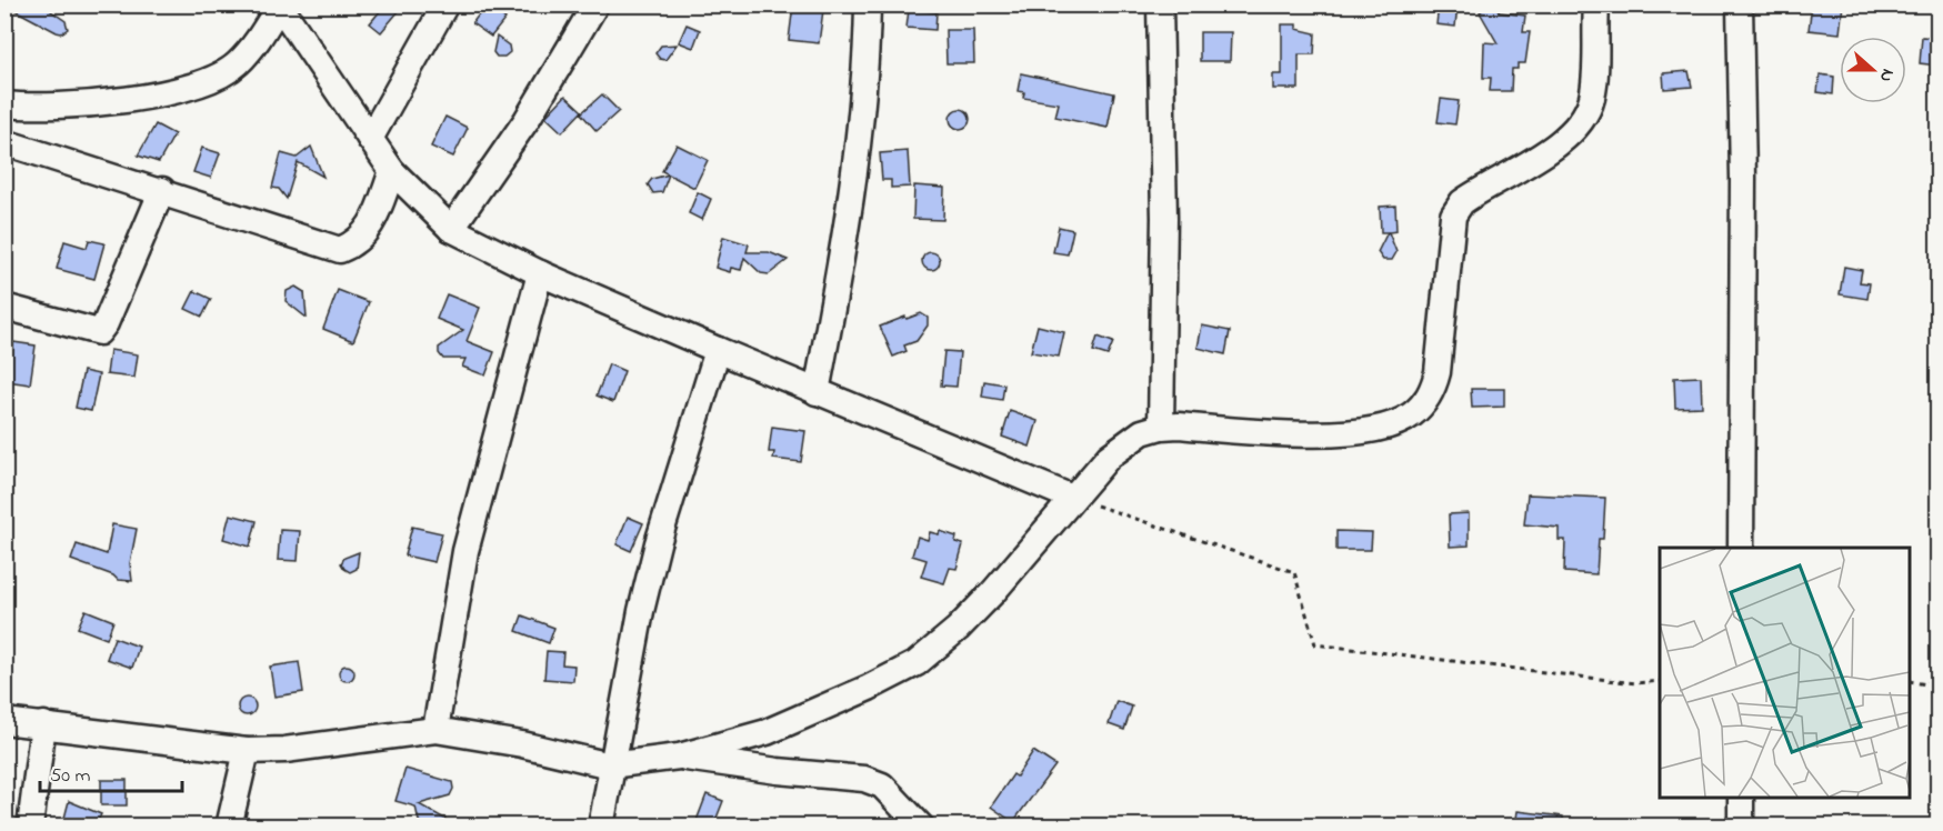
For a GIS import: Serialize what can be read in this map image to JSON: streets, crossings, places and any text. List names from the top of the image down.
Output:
{
  "scale_bar": "50 m",
  "north": "right"
}
